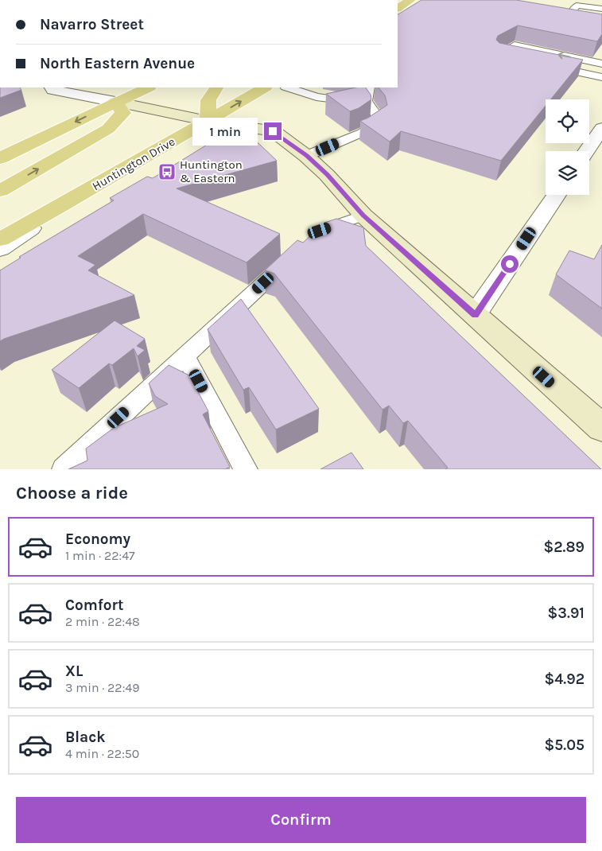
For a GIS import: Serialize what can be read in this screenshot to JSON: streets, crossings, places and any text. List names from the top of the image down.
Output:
{
  "streets": {
    "main road": ["Huntington Drive"]
  },
  "places": {
    "bus stop": ["Huntington & Eastern"]
  },
  "page": {
    "banner": ["Navarro Street", "North Eastern Avenue"],
    "bubble": "1 min",
    "heading": "Choose a ride",
    "list": [
      {
        "name": "Economy",
        "note": "1 min · 22:47",
        "value": "$2.89"
      },
      {
        "name": "Comfort",
        "note": "2 min · 22:48",
        "value": "$3.91"
      },
      {
        "name": "XL",
        "note": "3 min · 22:49",
        "value": "$4.92"
      },
      {
        "name": "Black",
        "note": "4 min · 22:50",
        "value": "$5.05"
      }
    ],
    "buttons": "Confirm"
  }
}
